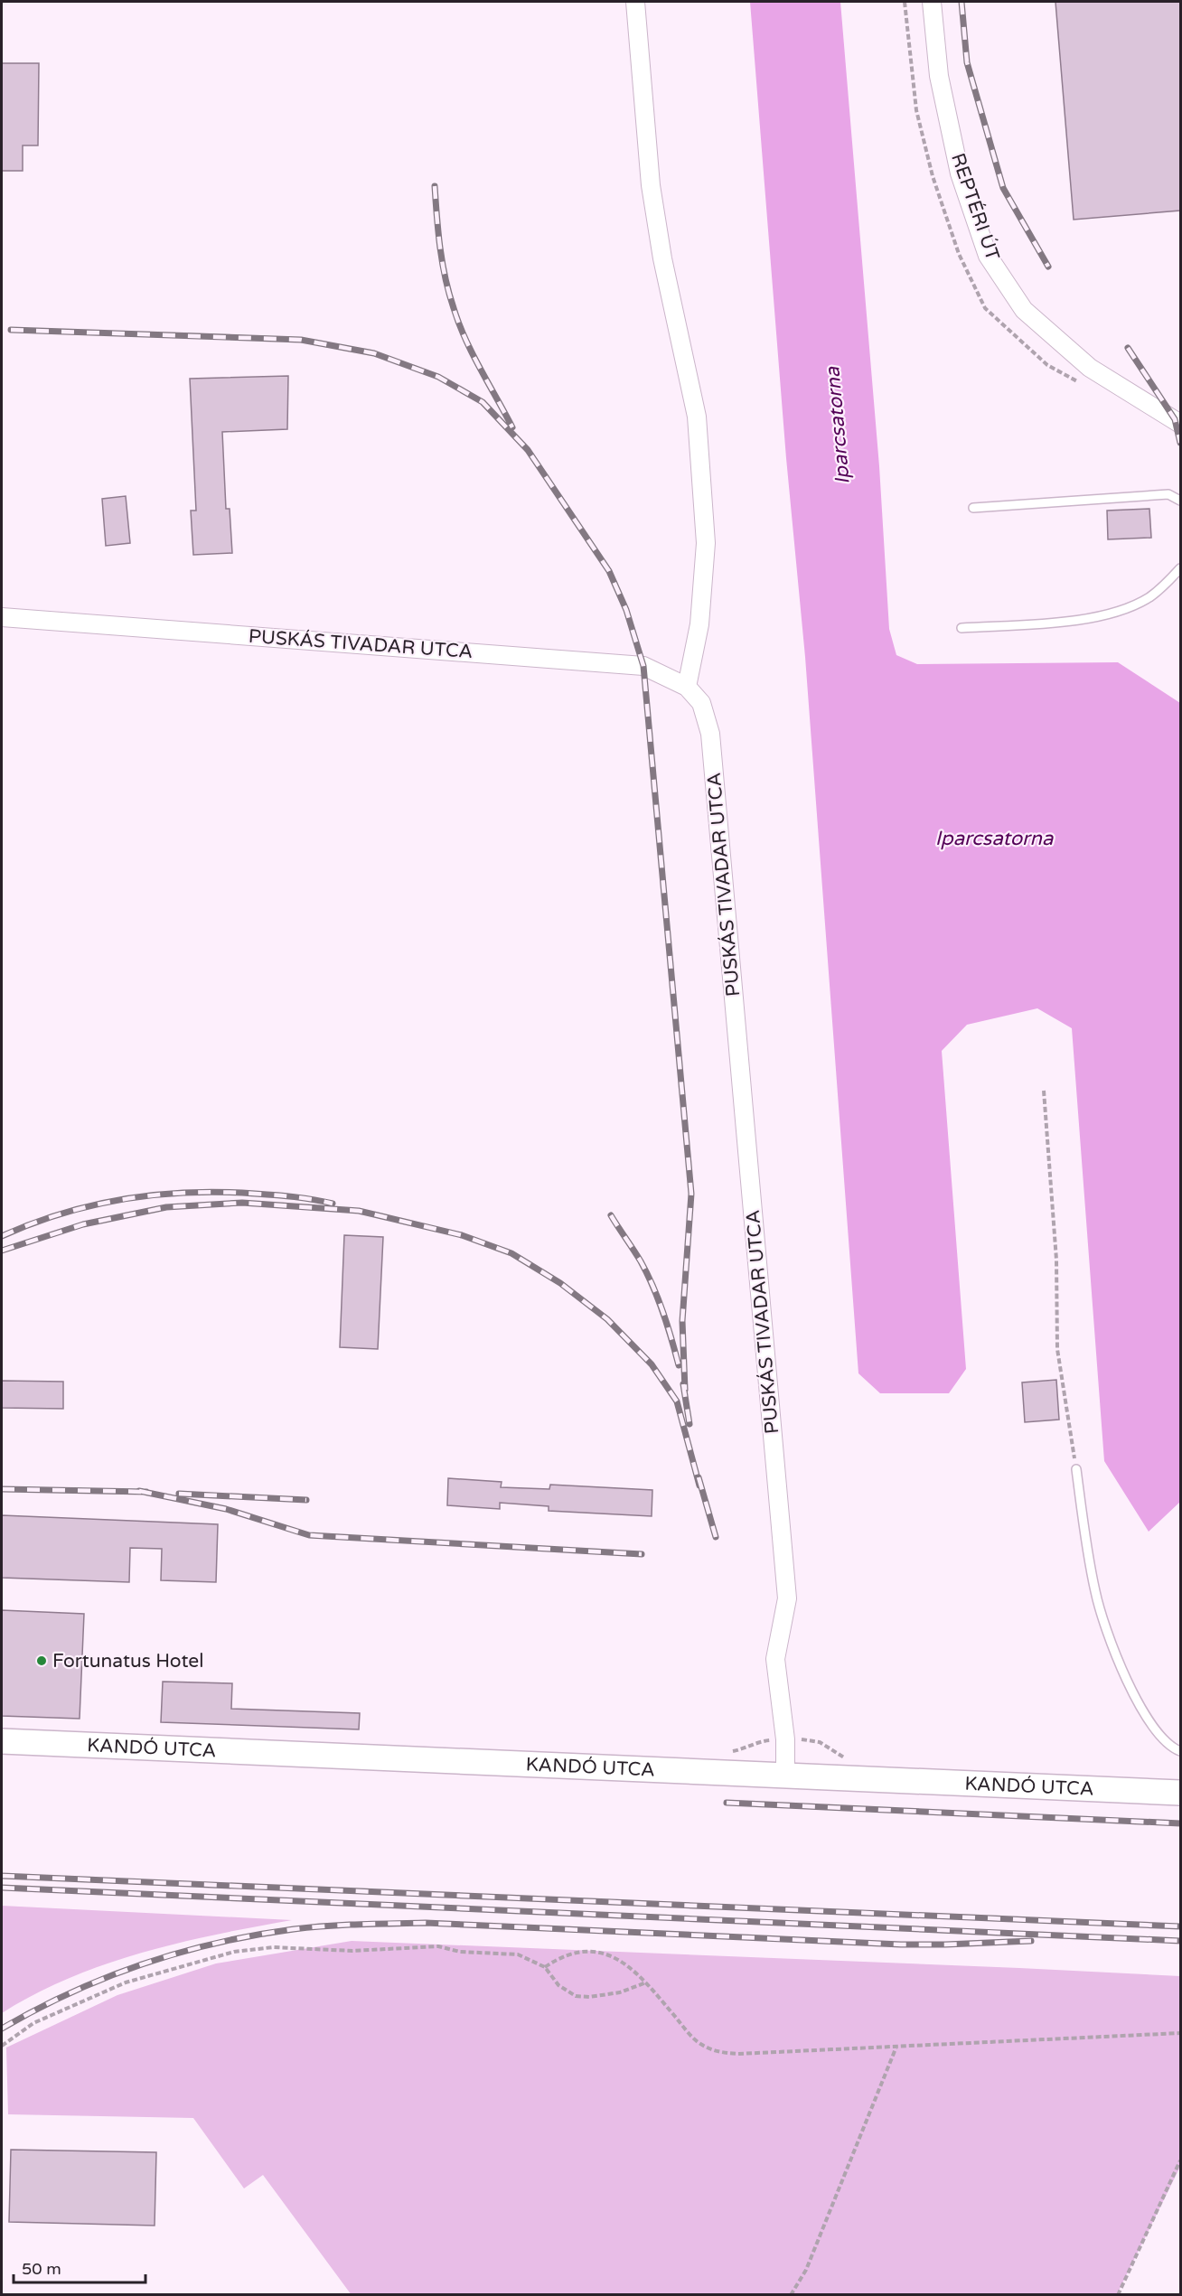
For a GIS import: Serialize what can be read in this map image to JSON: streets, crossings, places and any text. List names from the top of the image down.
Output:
{
  "streets": {
    "street": ["REPTÉRI ÚT", "PUSKÁS TIVADAR UTCA", "KANDÓ UTCA"]
  },
  "crossings": [
    ["PUSKÁS TIVADAR UTCA", "KANDÓ UTCA"]
  ],
  "water": ["Iparcsatorna"],
  "places": ["Fortunatus Hotel"],
  "scale_bar": "50 m"
}
